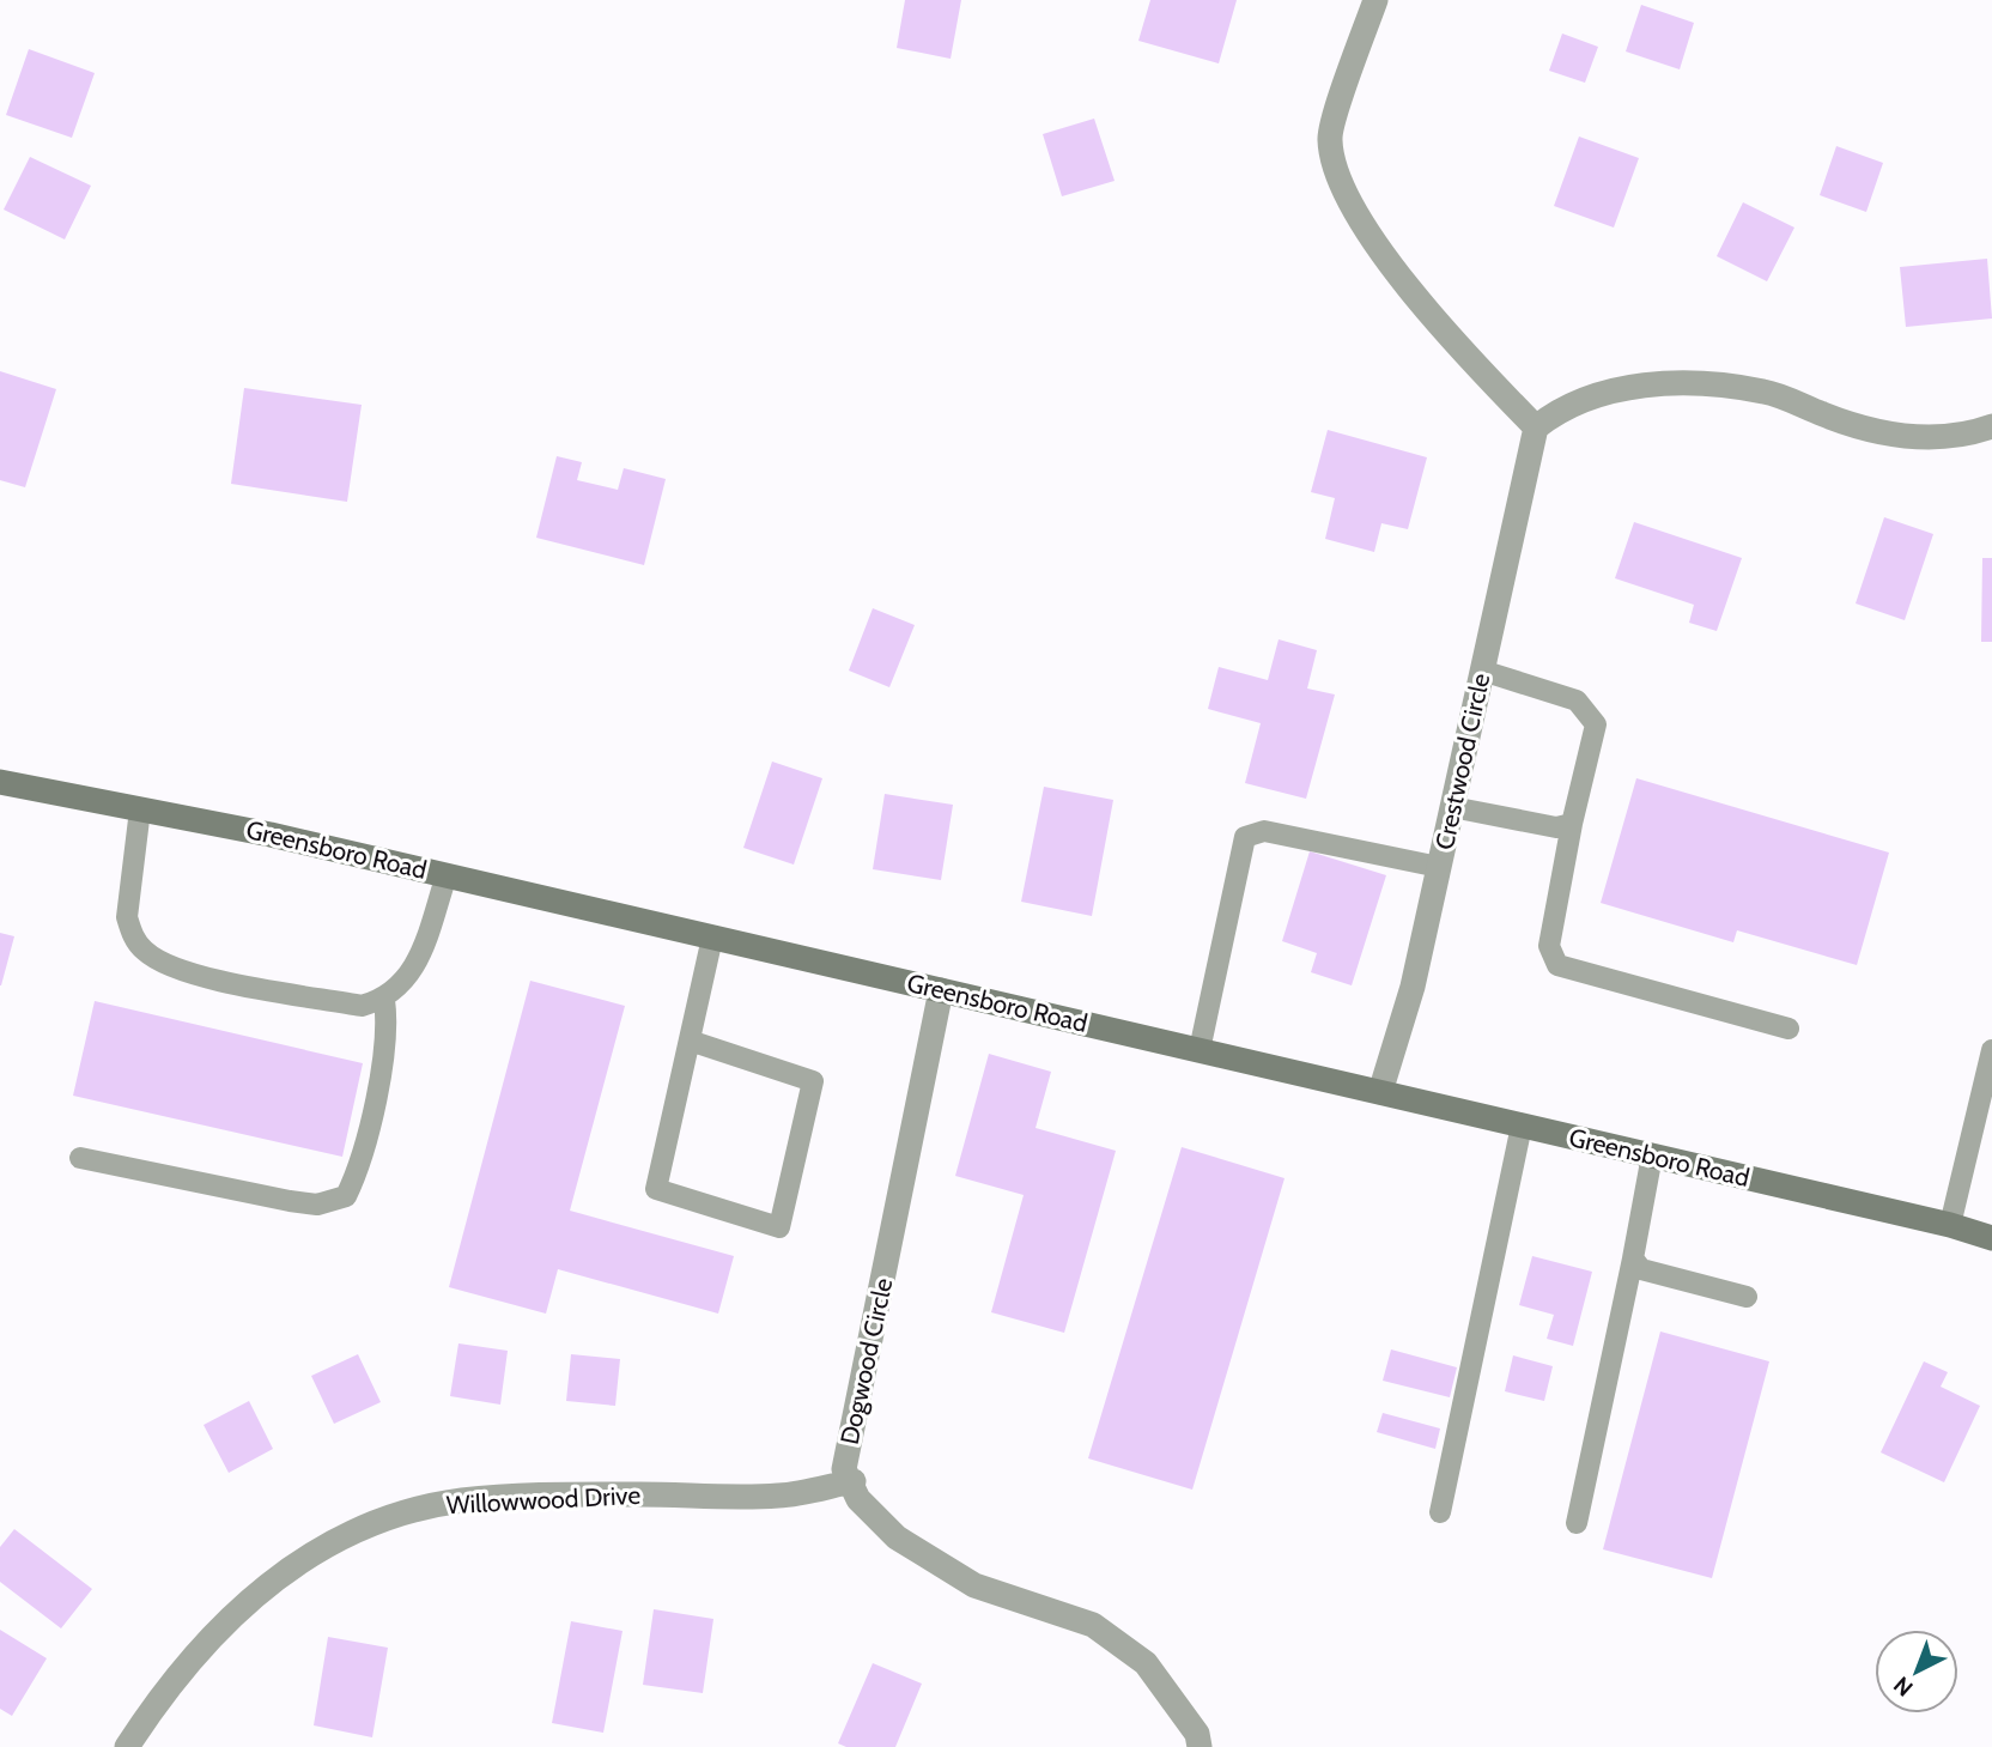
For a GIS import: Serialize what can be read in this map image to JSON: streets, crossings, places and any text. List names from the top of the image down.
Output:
{
  "streets": {
    "main road": ["Greensboro Road"],
    "street": ["Crestwood Circle", "Dogwood Circle", "Willowwood Drive"]
  },
  "crossings": [
    ["Crestwood Circle", "Greensboro Road"],
    ["Greensboro Road", "Dogwood Circle"],
    ["Dogwood Circle", "Willowwood Drive"]
  ],
  "north": "bottom left"
}
